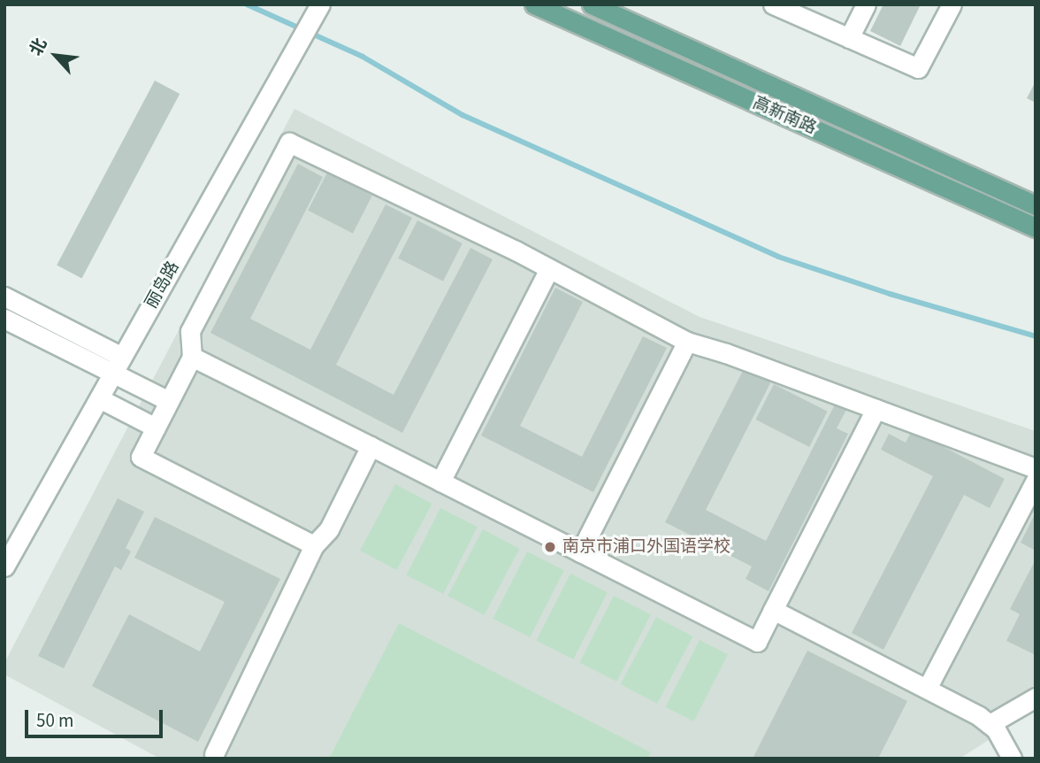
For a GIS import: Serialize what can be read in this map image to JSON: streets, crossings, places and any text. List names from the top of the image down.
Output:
{
  "streets": {
    "main road": ["高新南路"],
    "street": ["丽岛路"]
  },
  "places": ["南京市浦口外国语学校"],
  "scale_bar": "50 m",
  "north": "top left"
}
